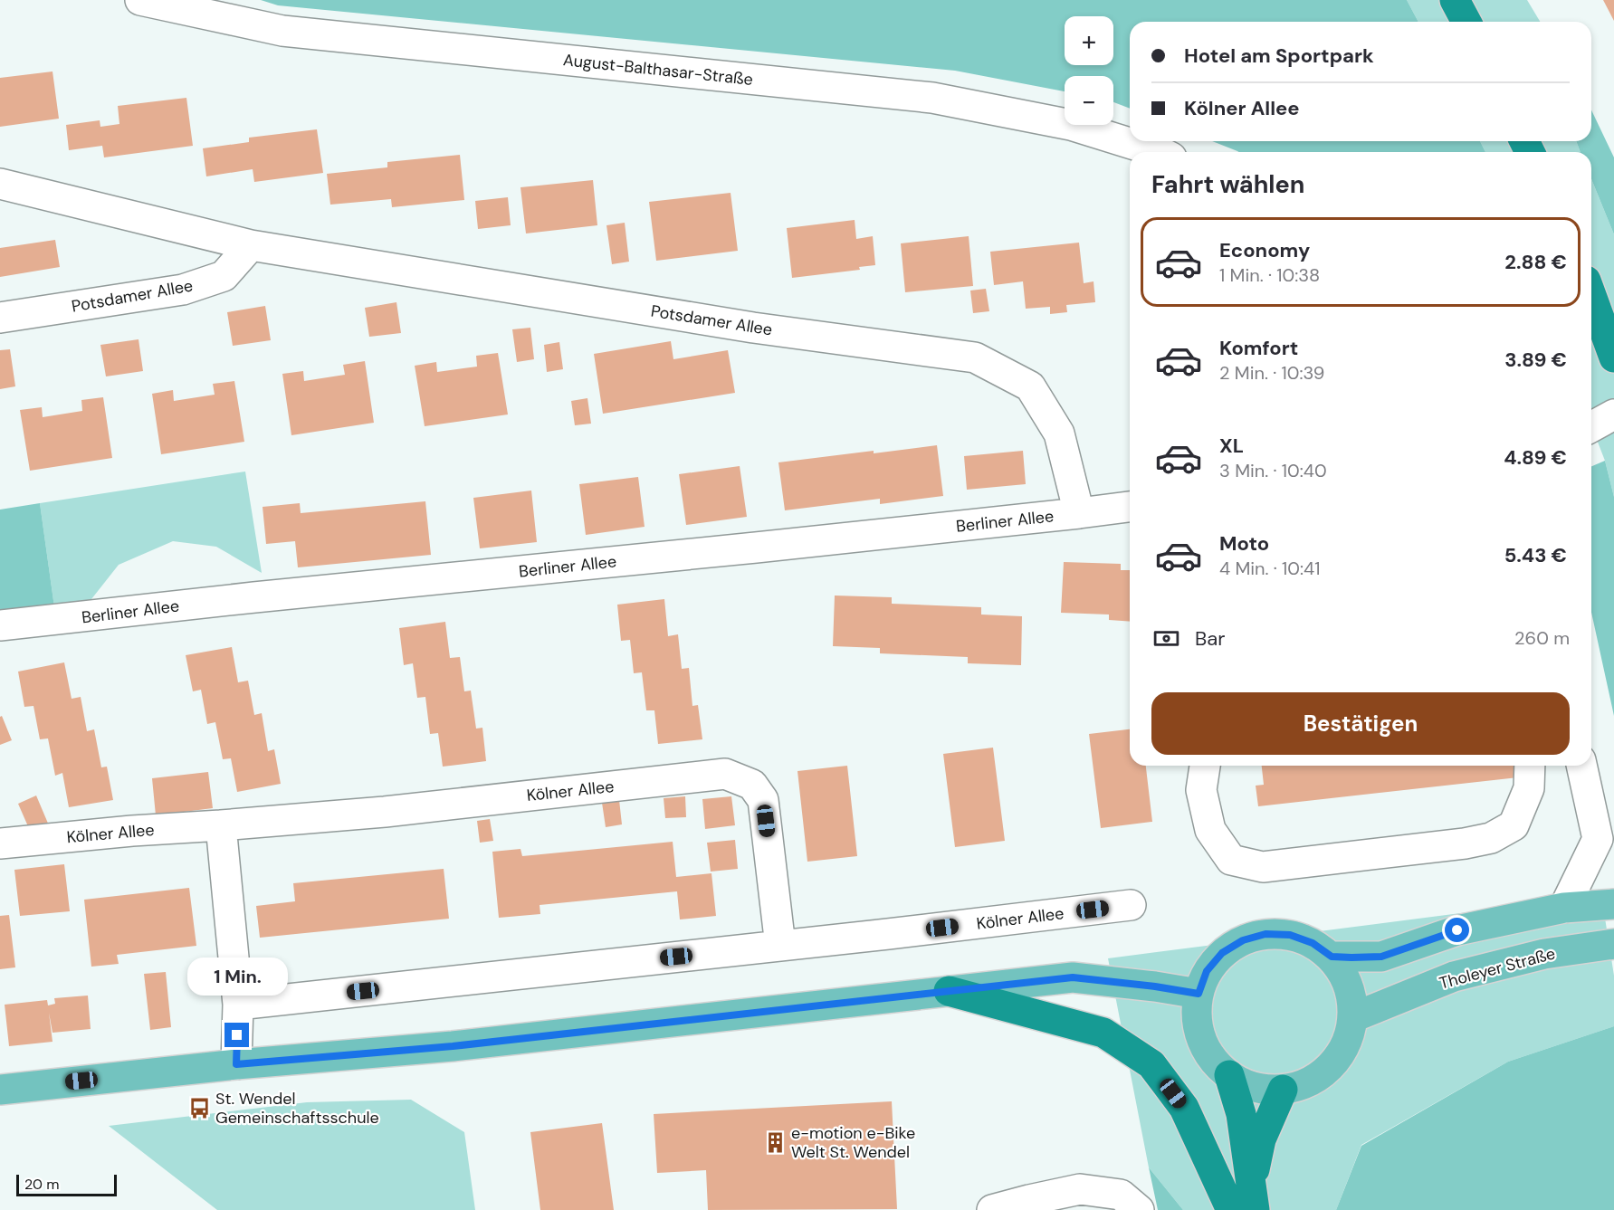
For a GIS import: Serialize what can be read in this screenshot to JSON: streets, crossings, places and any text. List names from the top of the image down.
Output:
{
  "streets": {
    "main road": ["Tholeyer Straße"],
    "street": [
      "August-Balthasar-Straße",
      "Potsdamer Allee",
      "Berliner Allee",
      "Kölner Allee"
    ]
  },
  "crossings": [
    ["Potsdamer Allee", "Berliner Allee"]
  ],
  "places": {
    "bus stop": ["St. Wendel Gemeinschaftsschule"],
    "building": ["e-motion e-Bike Welt St. Wendel"]
  },
  "scale_bar": "20 m",
  "page": {
    "map_buttons": ["+", "−"],
    "banner": ["Hotel am Sportpark", "Kölner Allee"],
    "heading": "Fahrt wählen",
    "list": [
      {
        "name": "Economy",
        "note": "1 Min. · 10:38",
        "value": "2.88 €"
      },
      {
        "name": "Komfort",
        "note": "2 Min. · 10:39",
        "value": "3.89 €"
      },
      {
        "name": "XL",
        "note": "3 Min. · 10:40",
        "value": "4.89 €"
      },
      {
        "name": "Moto",
        "note": "4 Min. · 10:41",
        "value": "5.43 €"
      }
    ],
    "pay": ["Bar", "260 m"],
    "buttons": "Bestätigen",
    "bubble": "1 Min.",
    "scale": "20 m"
  }
}
